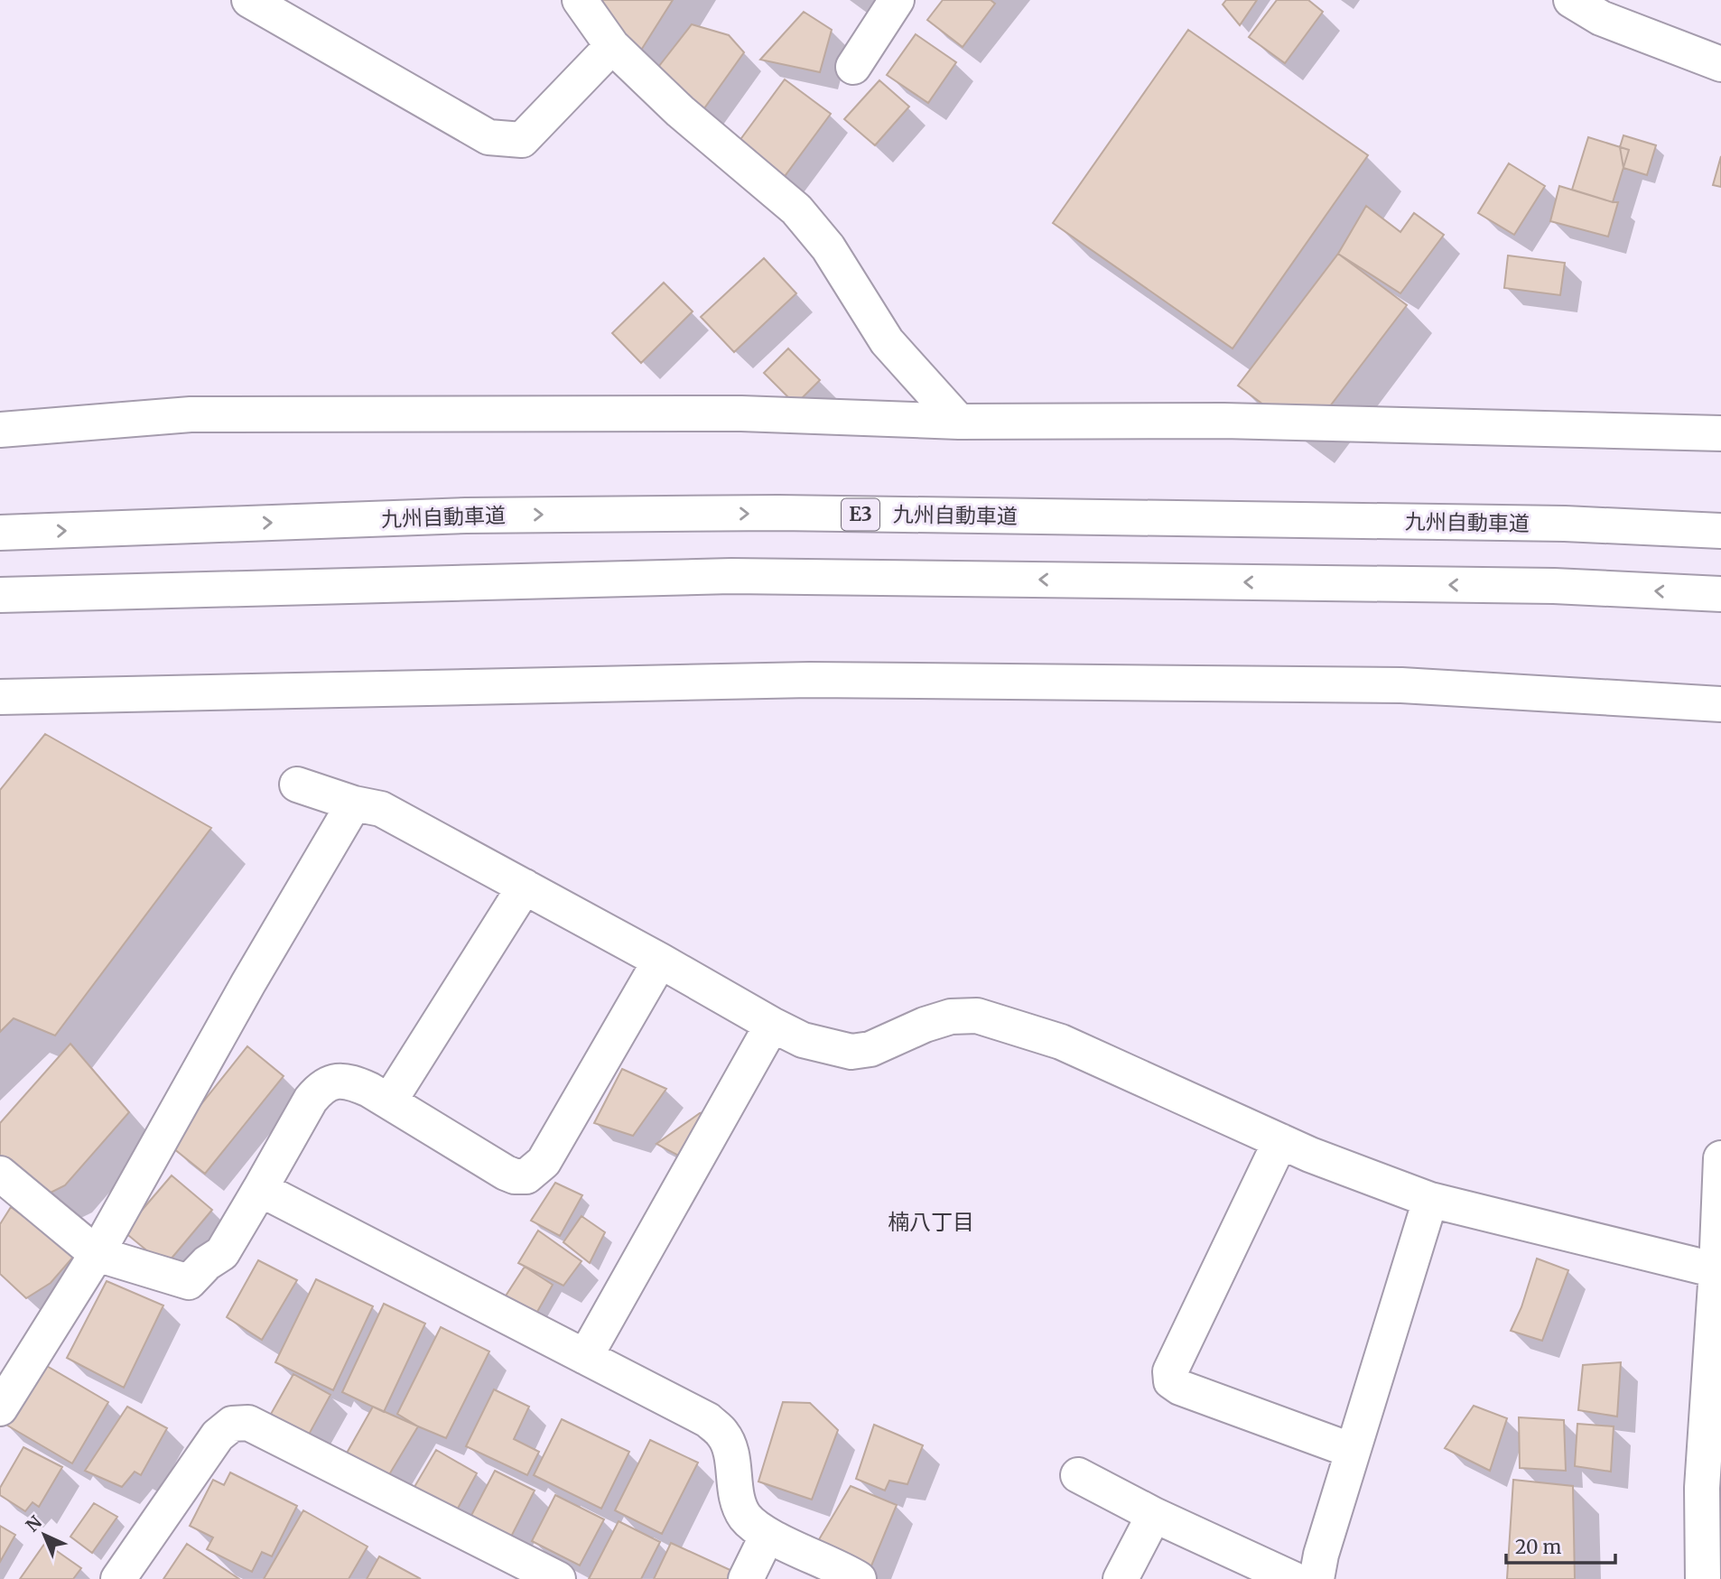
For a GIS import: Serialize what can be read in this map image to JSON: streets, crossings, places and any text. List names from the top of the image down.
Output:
{
  "streets": {
    "main road": ["E3", "九州自動車道"]
  },
  "districts": ["楠八丁目"],
  "scale_bar": "20 m",
  "north": "top left"
}
